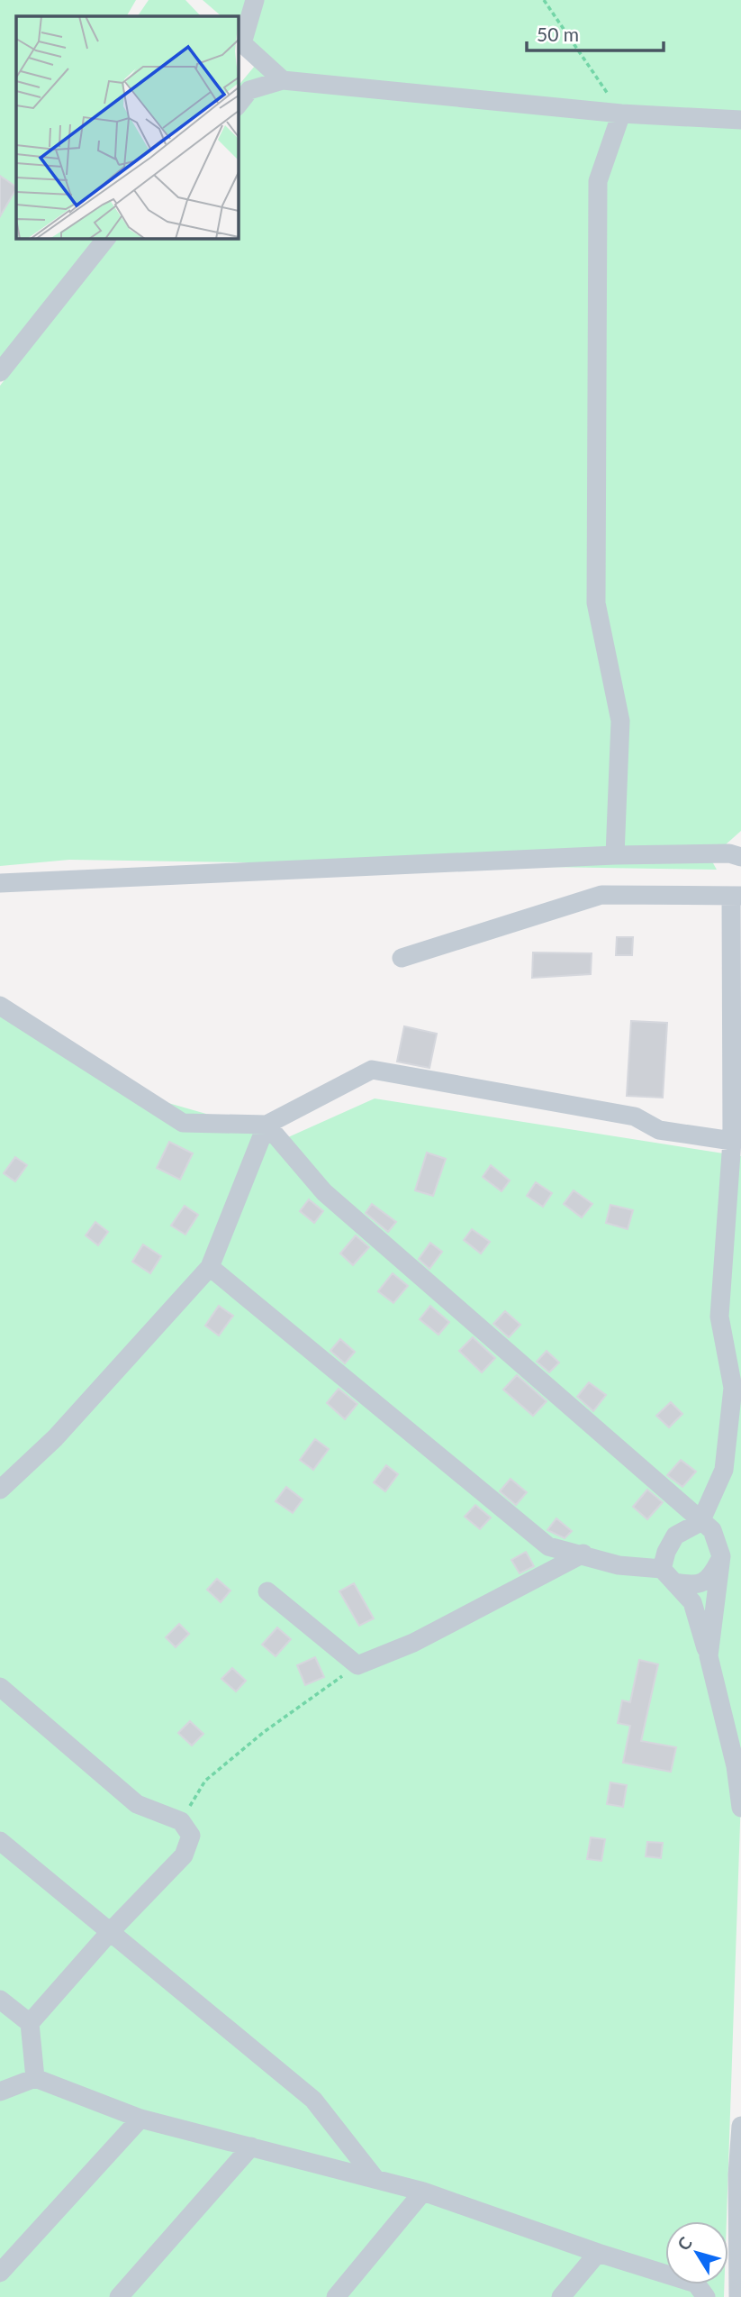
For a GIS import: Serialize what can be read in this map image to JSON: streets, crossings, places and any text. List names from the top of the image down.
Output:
{
  "scale_bar": "50 m",
  "north": "top left"
}
